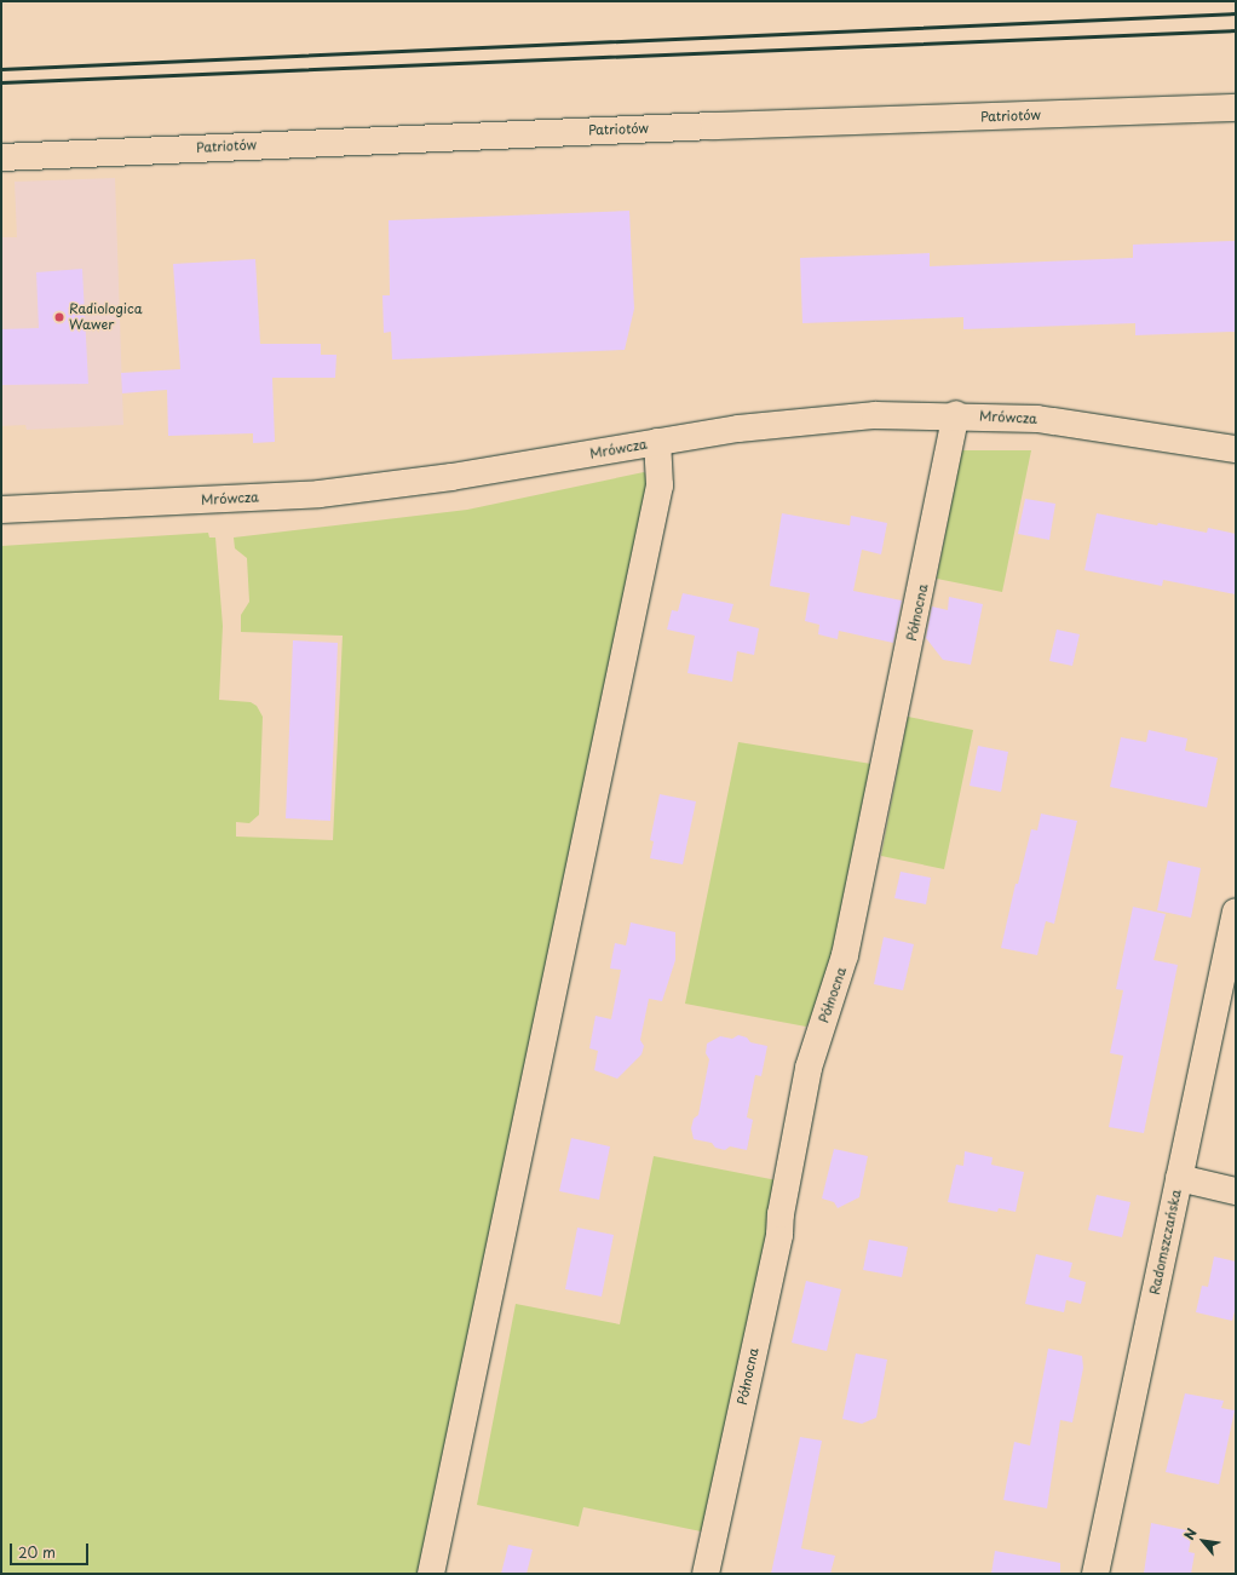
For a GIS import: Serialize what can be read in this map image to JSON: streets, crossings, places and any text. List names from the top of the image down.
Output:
{
  "streets": {
    "street": [
      "Patriotów",
      "Mrówcza",
      "Północna",
      "Radomszczańska"
    ]
  },
  "crossings": [
    ["Mrówcza", "Północna"]
  ],
  "places": ["Radiologica Wawer"],
  "scale_bar": "20 m",
  "north": "top left"
}
